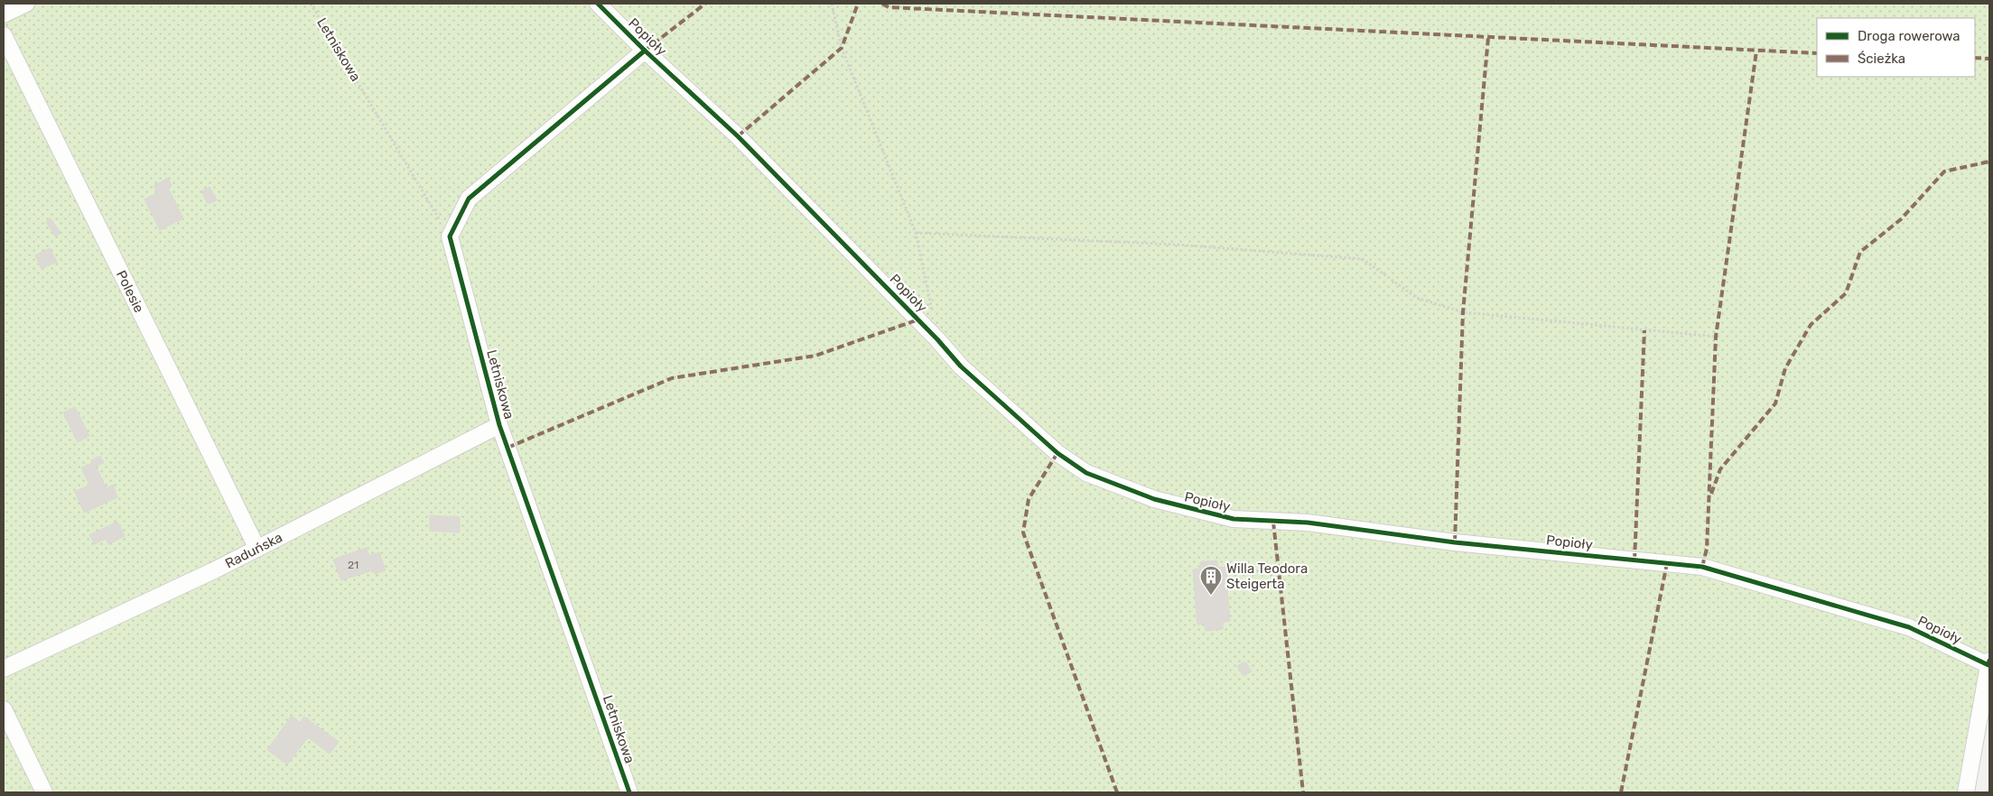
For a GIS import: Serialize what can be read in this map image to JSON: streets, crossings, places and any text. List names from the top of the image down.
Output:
{
  "streets": {
    "street": [
      "Popioły",
      "Letniskowa",
      "Polesie",
      "Raduńska"
    ]
  },
  "crossings": [
    ["Letniskowa", "Raduńska"],
    ["Polesie", "Raduńska"]
  ],
  "places": {
    "building": ["Willa Teodora Steigerta"]
  },
  "house_numbers": ["21"],
  "legend": ["Droga rowerowa", "Ścieżka"]
}
